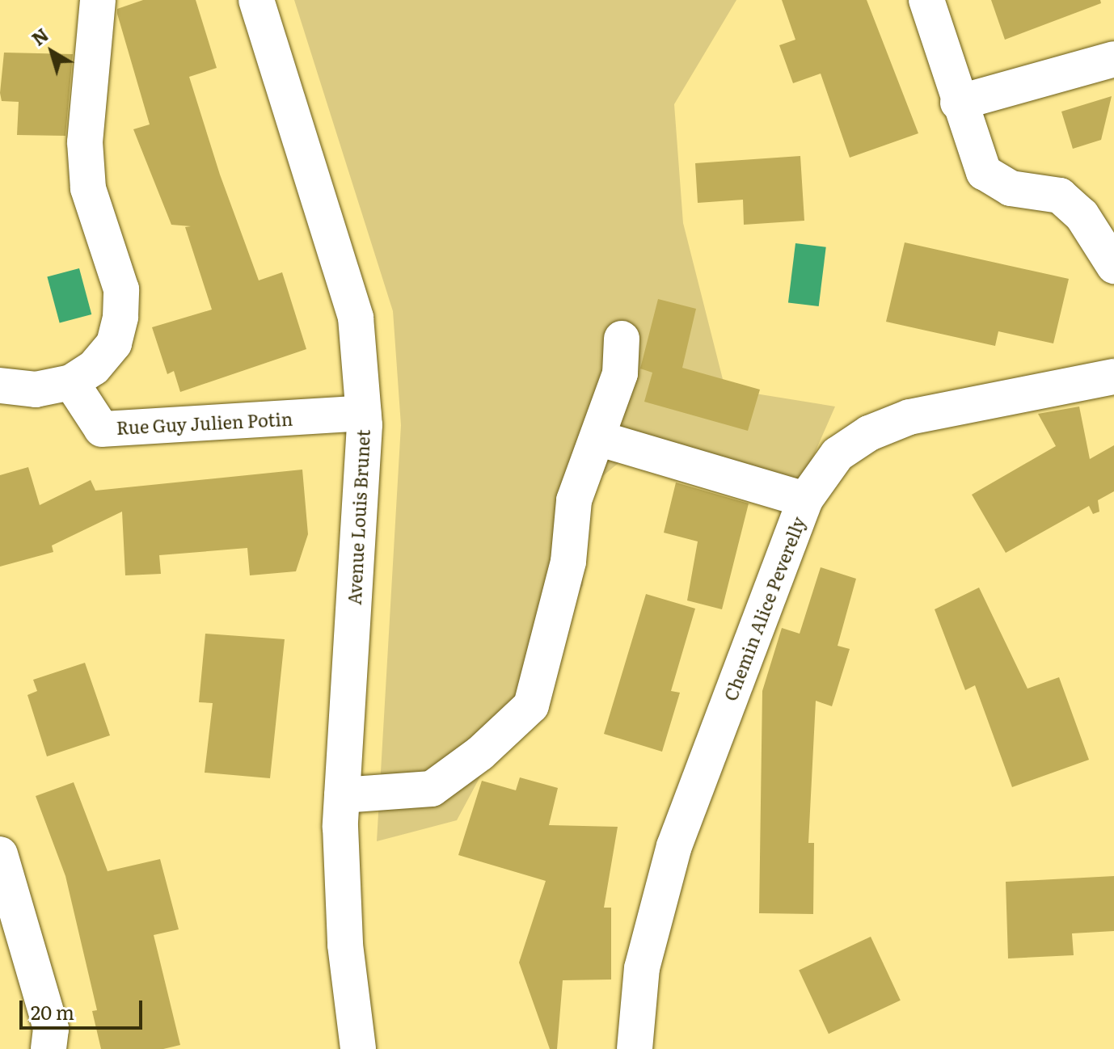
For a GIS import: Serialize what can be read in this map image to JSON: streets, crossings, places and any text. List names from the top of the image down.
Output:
{
  "streets": {
    "street": ["Rue Guy Julien Potin", "Avenue Louis Brunet", "Chemin Alice Peverelly"]
  },
  "crossings": [
    ["Rue Guy Julien Potin", "Avenue Louis Brunet"]
  ],
  "scale_bar": "20 m",
  "north": "top left"
}
